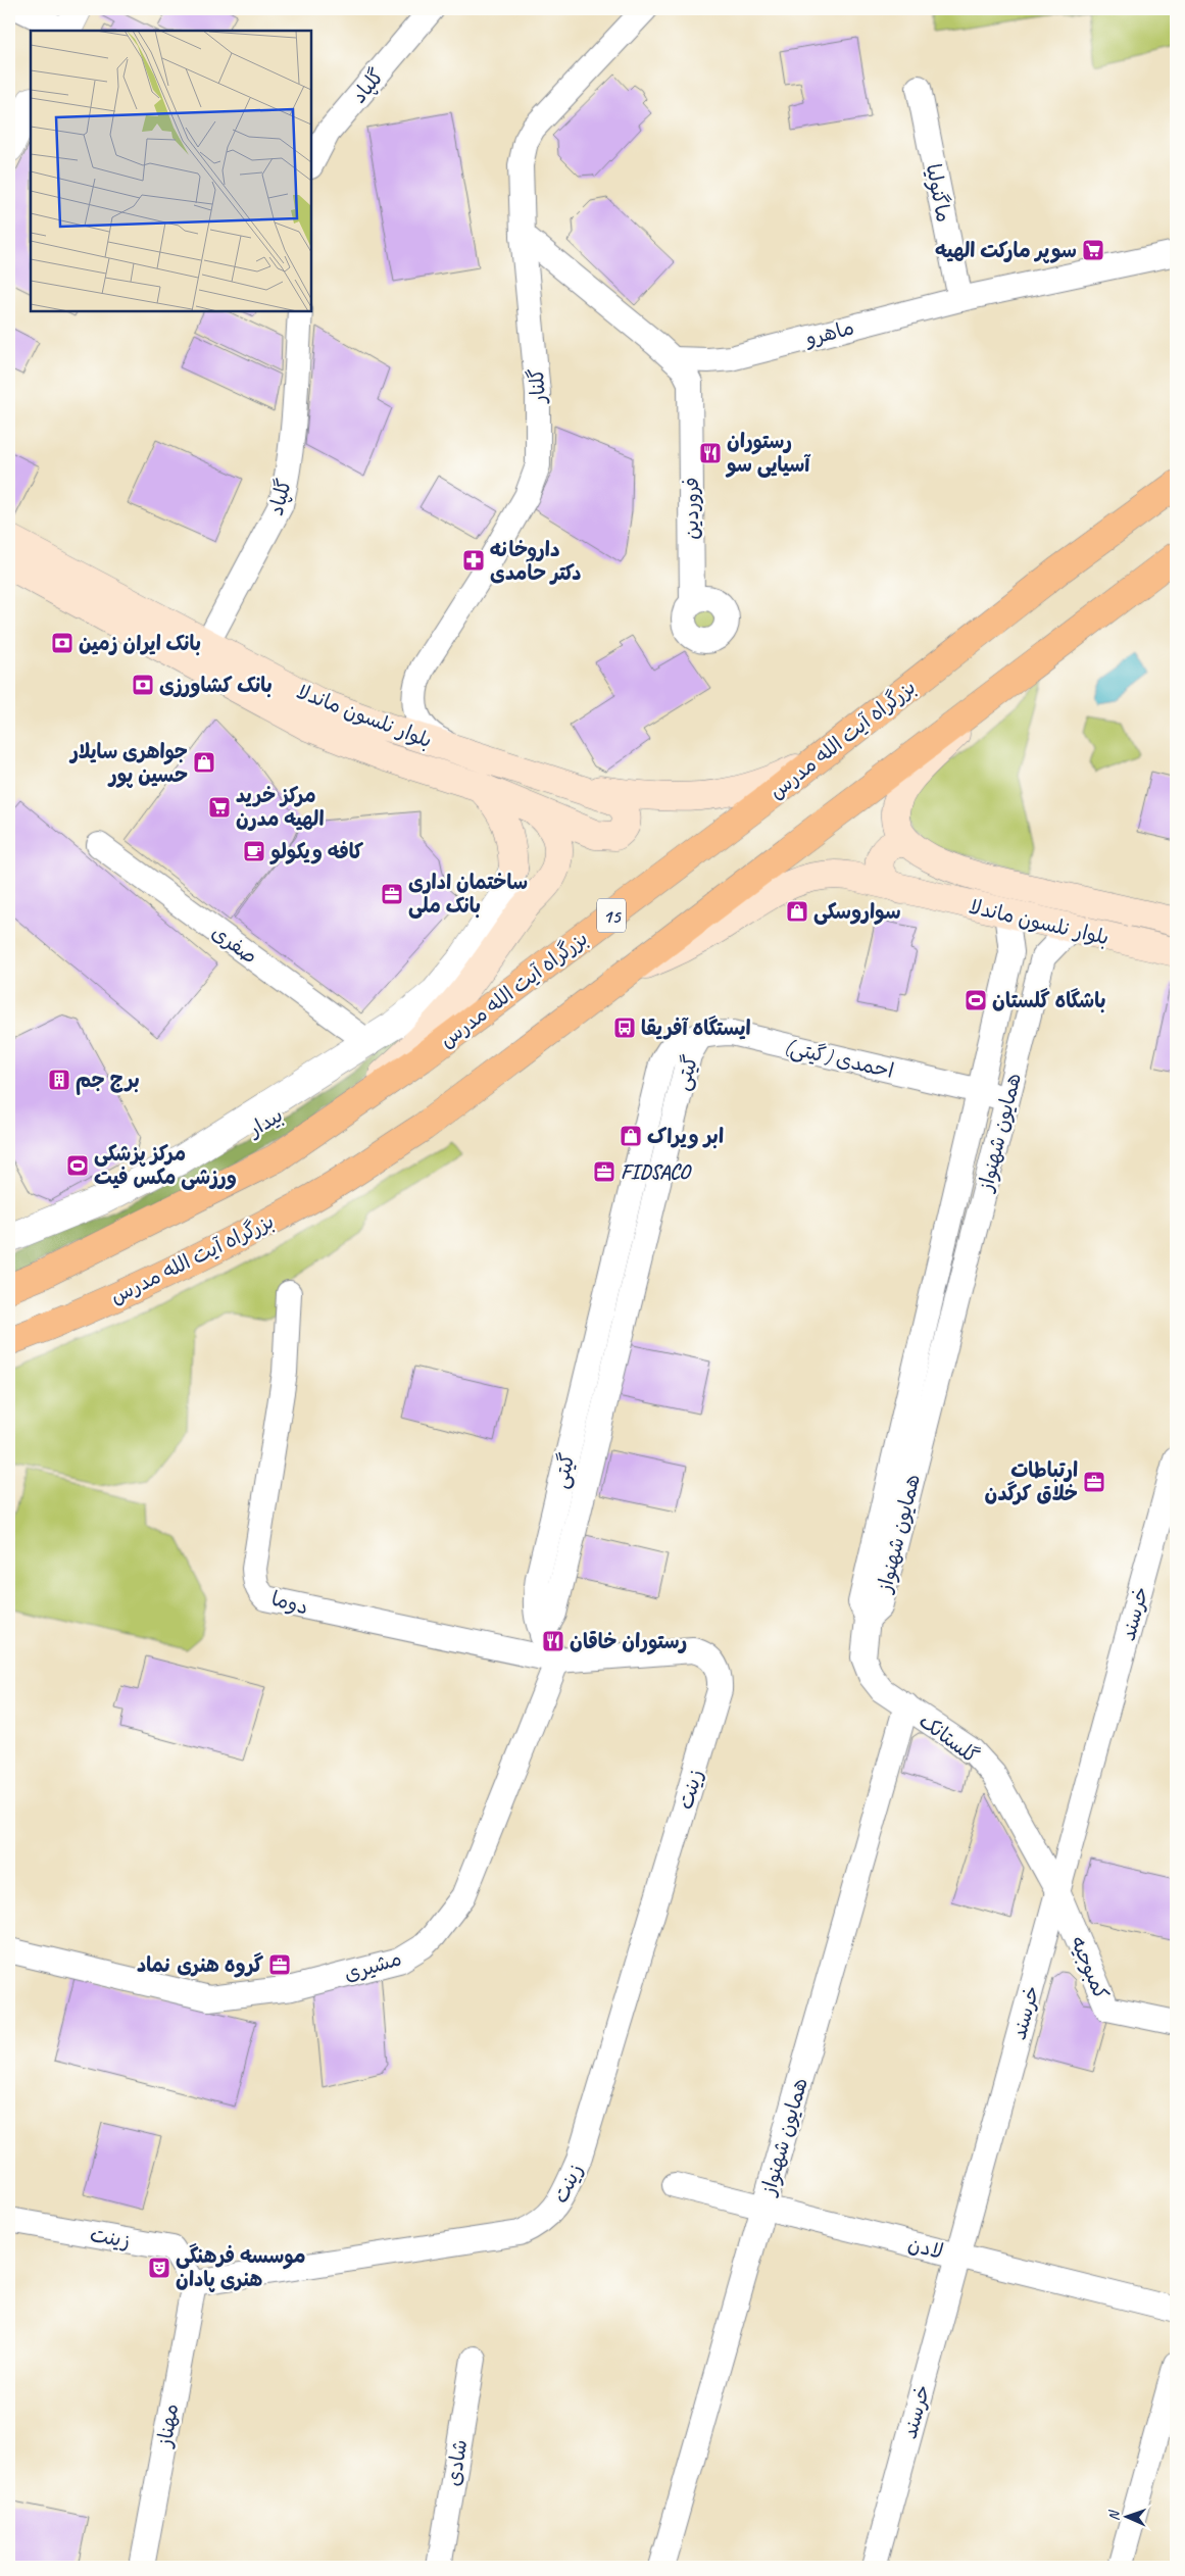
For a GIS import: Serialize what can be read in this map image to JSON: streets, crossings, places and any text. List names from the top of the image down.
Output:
{
  "streets": {
    "highway": ["بزرگراه آیت الله مدرس", "15"],
    "main road": ["بلوار نلسون ماندلا"],
    "street": [
      "گلپاد",
      "ماگنولیا",
      "ماهرو",
      "گلنار",
      "فروردین",
      "صفری",
      "احمدی (گیتی)",
      "گیتی",
      "بیدار",
      "همایون شهنواز",
      "دوما",
      "خرسند",
      "گلستانک",
      "زینت",
      "مشیری",
      "کمبوجیه",
      "لادن",
      "مهناز",
      "شادی"
    ]
  },
  "crossings": [
    ["گلپاد", "بلوار نلسون ماندلا"],
    ["ماگنولیا", "ماهرو"],
    ["ماهرو", "فروردین"],
    ["گلنار", "بلوار نلسون ماندلا"],
    ["بلوار نلسون ماندلا", "بزرگراه آیت الله مدرس"],
    ["بلوار نلسون ماندلا", "همایون شهنواز"],
    ["صفری", "بیدار"],
    ["احمدی (گیتی)", "گیتی"],
    ["احمدی (گیتی)", "همایون شهنواز"],
    ["گیتی", "دوما"],
    ["گیتی", "مشیری"],
    ["همایون شهنواز", "گلستانک"],
    ["همایون شهنواز", "لادن"],
    ["دوما", "زینت"],
    ["دوما", "مشیری"],
    ["خرسند", "گلستانک"],
    ["خرسند", "کمبوجیه"],
    ["خرسند", "لادن"],
    ["گلستانک", "کمبوجیه"],
    ["زینت", "مهناز"]
  ],
  "places": {
    "supermarket": ["سوپر ماركت الهيه", "مرکز خرید الهیه مدرن"],
    "restaurant": ["رستوران آسیایی سو", "رستوران خاقان"],
    "pharmacy": ["داروخانه دکتر حامدی"],
    "bank": ["بانک ایران زمین", "بانک کشاورزی"],
    "shop": ["جواهری سایلار حسین پور", "سواروسکی", "ابر ویراک"],
    "cafe": ["کافه ویکولو"],
    "office": [
      "ساختمان اداری بانک ملی",
      "FIDSACO",
      "ارتباطات خلاق کرگدن",
      "گروه هنری نماد"
    ],
    "sports": ["باشگاه گلستان", "مرکز پزشکی ورزشی مکس فیت"],
    "bus stop": ["ایستگاه آفریقا"],
    "building": ["برج جم"],
    "theatre": ["موسسه فرهنگی هنری پادان"]
  },
  "north": "left"
}
